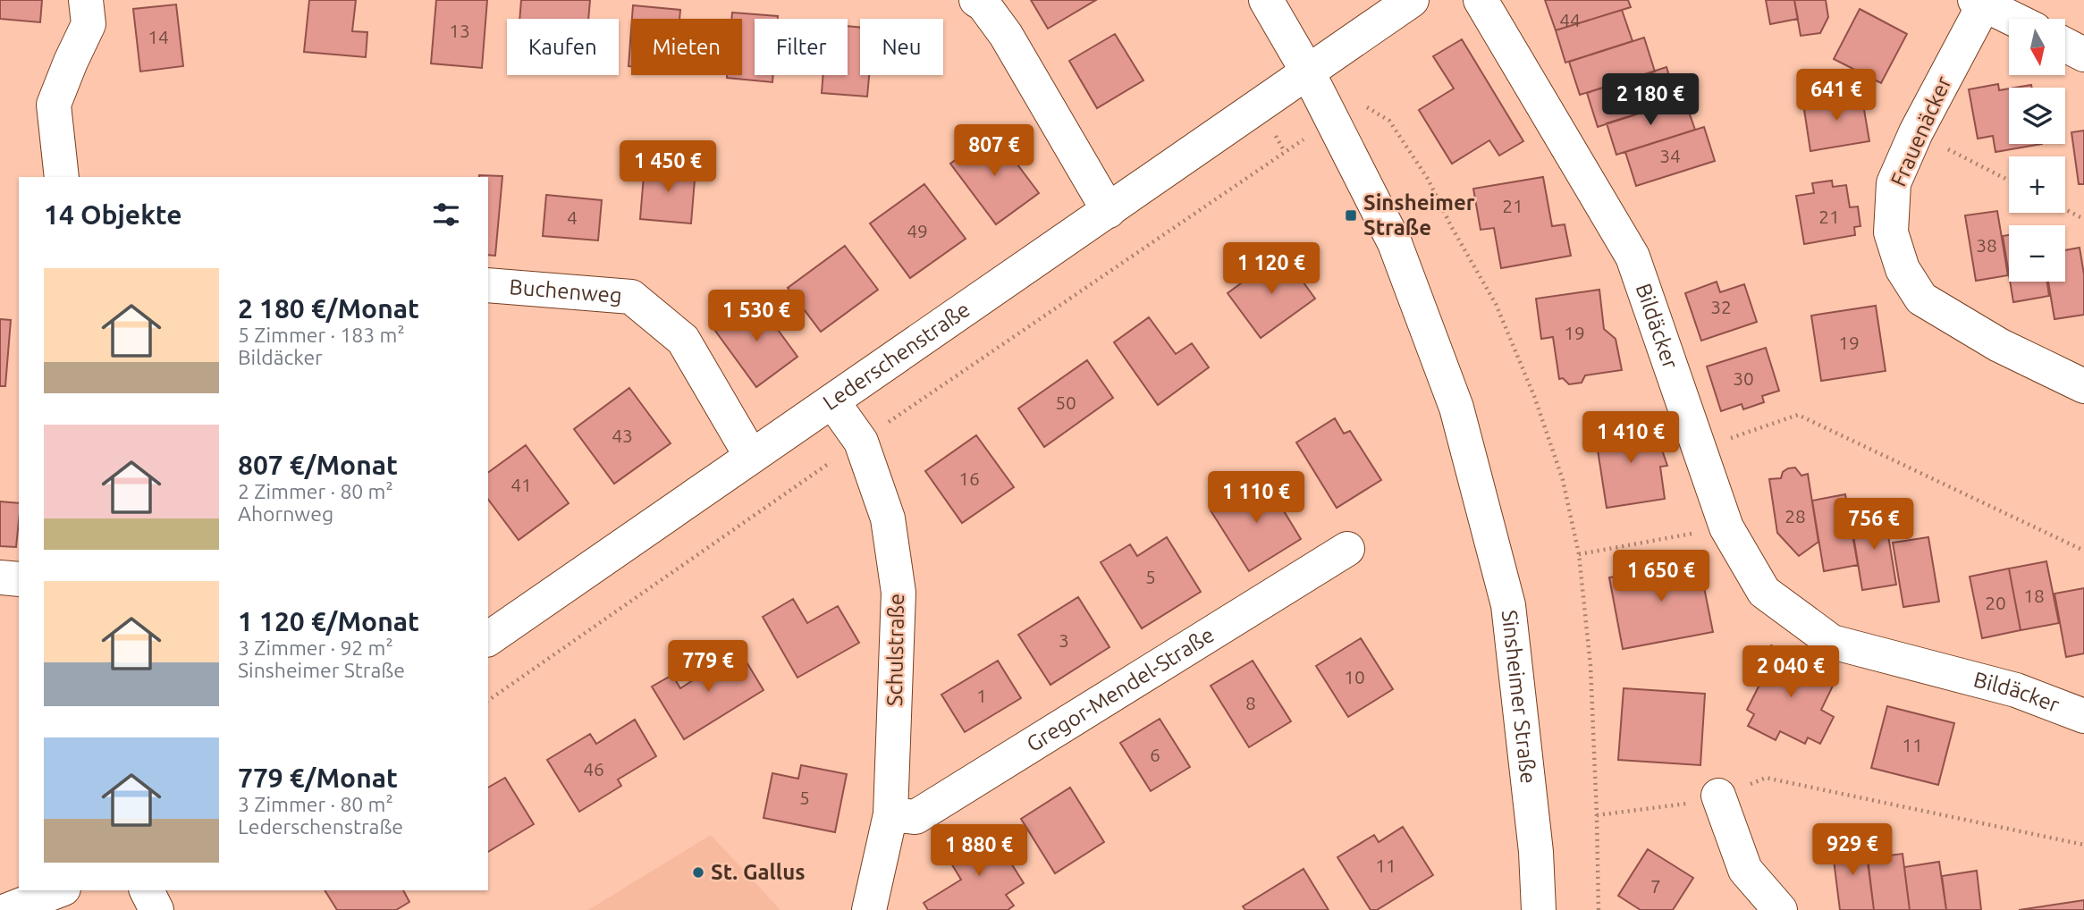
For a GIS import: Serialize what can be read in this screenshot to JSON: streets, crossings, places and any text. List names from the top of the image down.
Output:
{
  "streets": {
    "street": [
      "Frauenäcker",
      "Buchenweg",
      "Bildäcker",
      "Lederschenstraße",
      "Schulstraße",
      "Gregor-Mendel-Straße",
      "Sinsheimer Straße"
    ]
  },
  "crossings": [
    ["Buchenweg", "Lederschenstraße"],
    ["Lederschenstraße", "Schulstraße"],
    ["Lederschenstraße", "Sinsheimer Straße"],
    ["Schulstraße", "Gregor-Mendel-Straße"]
  ],
  "places": {
    "transit": ["Sinsheimer Straße"],
    "other": ["St. Gallus"]
  },
  "house_numbers": [
    "44",
    "13",
    "14",
    "34",
    "21",
    "21",
    "4",
    "49",
    "38",
    "32",
    "19",
    "19",
    "30",
    "50",
    "43",
    "16",
    "41",
    "28",
    "5",
    "18",
    "20",
    "3",
    "10",
    "1",
    "8",
    "11",
    "6",
    "46",
    "5",
    "11",
    "7"
  ],
  "north": "bottom",
  "page": {
    "map_buttons": ["+", "−"],
    "chip": [
      "Kaufen",
      "Mieten",
      "Filter",
      "Neu"
    ],
    "price": [
      "641 €",
      "2 180 €",
      "807 €",
      "1 450 €",
      "1 120 €",
      "1 530 €",
      "1 410 €",
      "1 110 €",
      "756 €",
      "1 650 €",
      "779 €",
      "2 040 €",
      "929 €",
      "1 880 €"
    ],
    "heading": "14 Objekte",
    "list": [
      {
        "name": "2 180 €/Monat",
        "note": "5 Zimmer · 183 m² · Bildäcker"
      },
      {
        "name": "807 €/Monat",
        "note": "2 Zimmer · 80 m² · Ahornweg"
      },
      {
        "name": "1 120 €/Monat",
        "note": "3 Zimmer · 92 m² · Sinsheimer Straße"
      },
      {
        "name": "779 €/Monat",
        "note": "3 Zimmer · 80 m² · Lederschenstraße"
      }
    ]
  }
}
